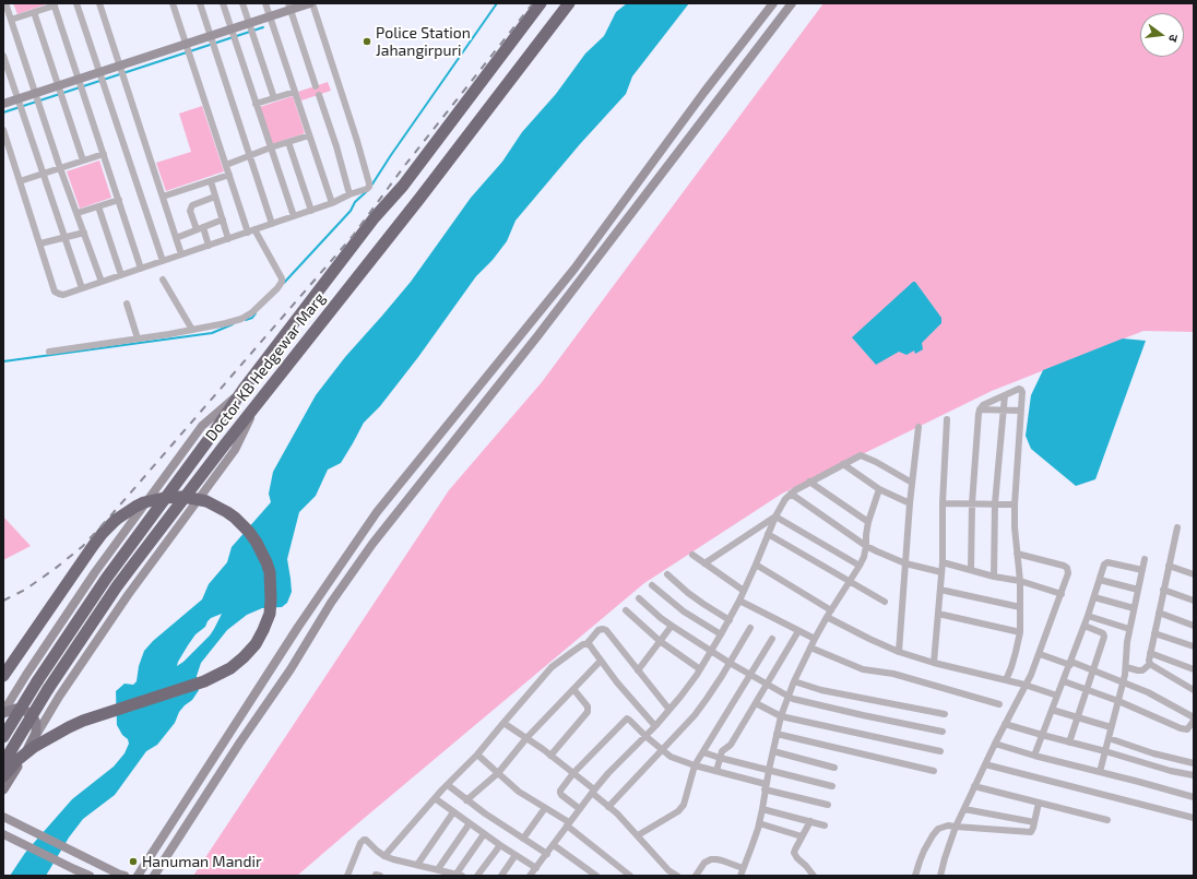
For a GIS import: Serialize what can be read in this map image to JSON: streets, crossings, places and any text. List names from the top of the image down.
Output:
{
  "streets": {
    "highway": ["Doctor KB Hedgewar Marg"]
  },
  "places": ["Police Station Jahangirpuri", "Hanuman Mandir"],
  "north": "right"
}
